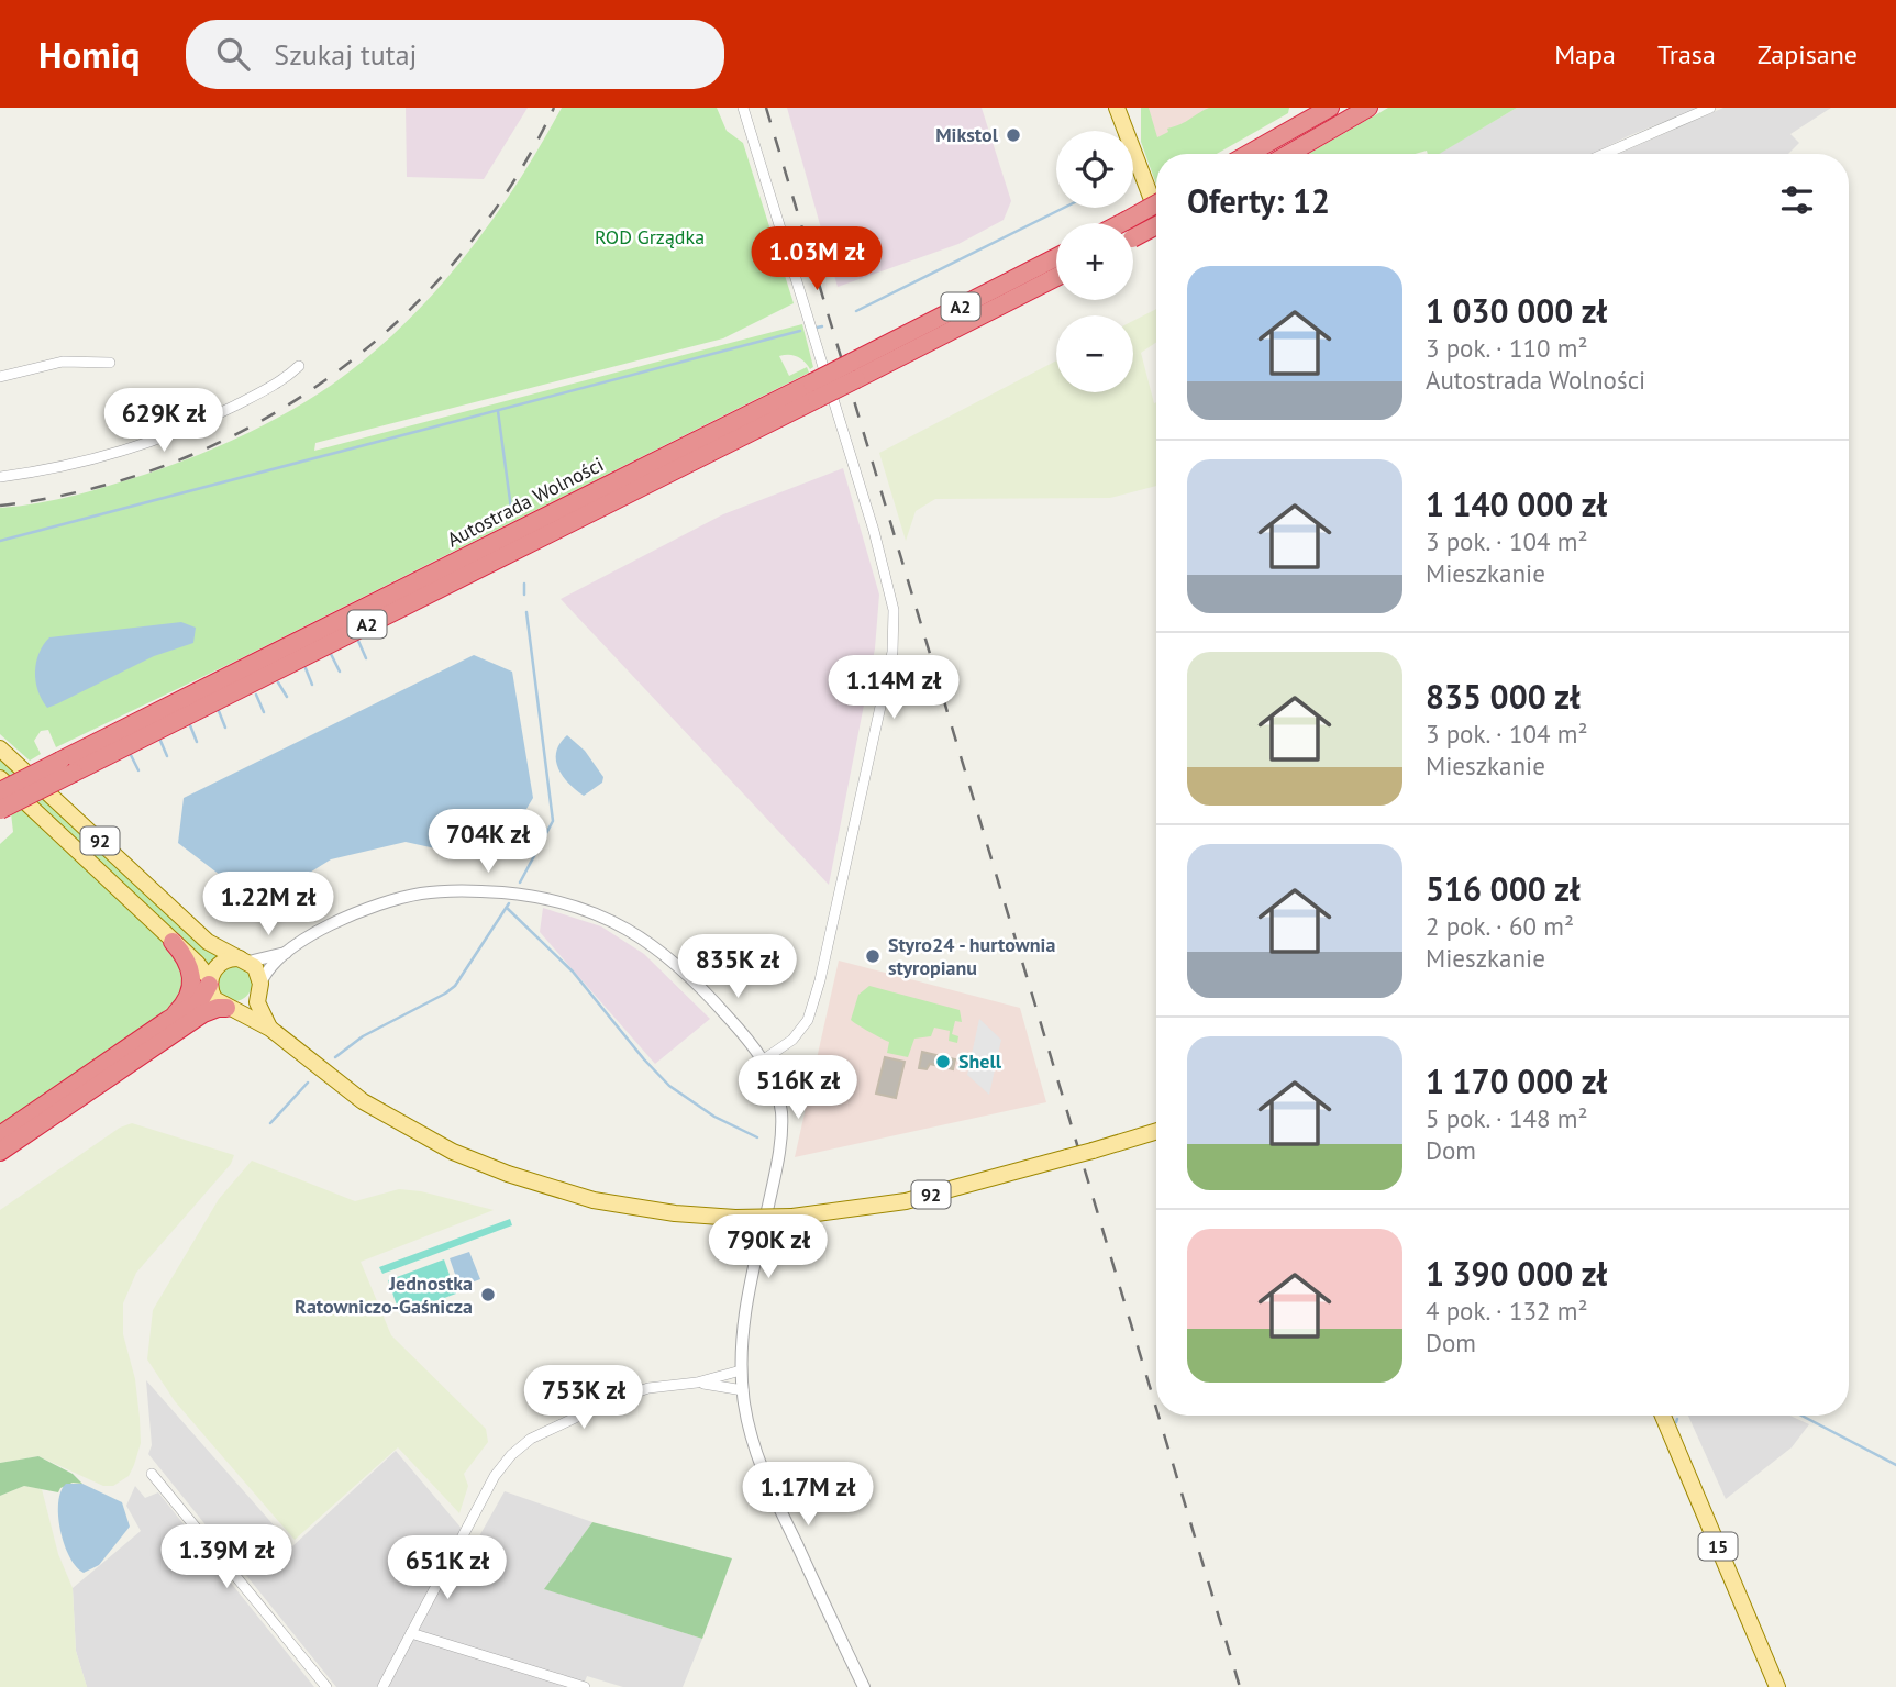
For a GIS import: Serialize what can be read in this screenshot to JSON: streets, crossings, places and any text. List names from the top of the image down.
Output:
{
  "streets": {
    "highway": ["A2", "Autostrada Wolności"],
    "main road": ["92", "15"]
  },
  "parks": ["ROD Grządka"],
  "places": [
    "Mikstol",
    "Styro24 - hurtownia styropianu",
    "Shell",
    "Jednostka Ratowniczo-Gaśnicza"
  ],
  "page": {
    "header": "Homiq",
    "search": "Szukaj tutaj",
    "nav": ["Mapa", "Trasa", "Zapisane"],
    "map_buttons": ["+", "−"],
    "heading": "Oferty: 12",
    "price": [
      "1.03M zł",
      "629K zł",
      "1.14M zł",
      "704K zł",
      "1.22M zł",
      "835K zł",
      "516K zł",
      "790K zł",
      "753K zł",
      "1.17M zł",
      "1.39M zł",
      "651K zł"
    ],
    "list": [
      {
        "name": "1 030 000 zł",
        "note": "3 pok. · 110 m² · Autostrada Wolności"
      },
      {
        "name": "1 140 000 zł",
        "note": "3 pok. · 104 m² · Mieszkanie"
      },
      {
        "name": "835 000 zł",
        "note": "3 pok. · 104 m² · Mieszkanie"
      },
      {
        "name": "516 000 zł",
        "note": "2 pok. · 60 m² · Mieszkanie"
      },
      {
        "name": "1 170 000 zł",
        "note": "5 pok. · 148 m² · Dom"
      },
      {
        "name": "1 390 000 zł",
        "note": "4 pok. · 132 m² · Dom"
      }
    ]
  }
}
